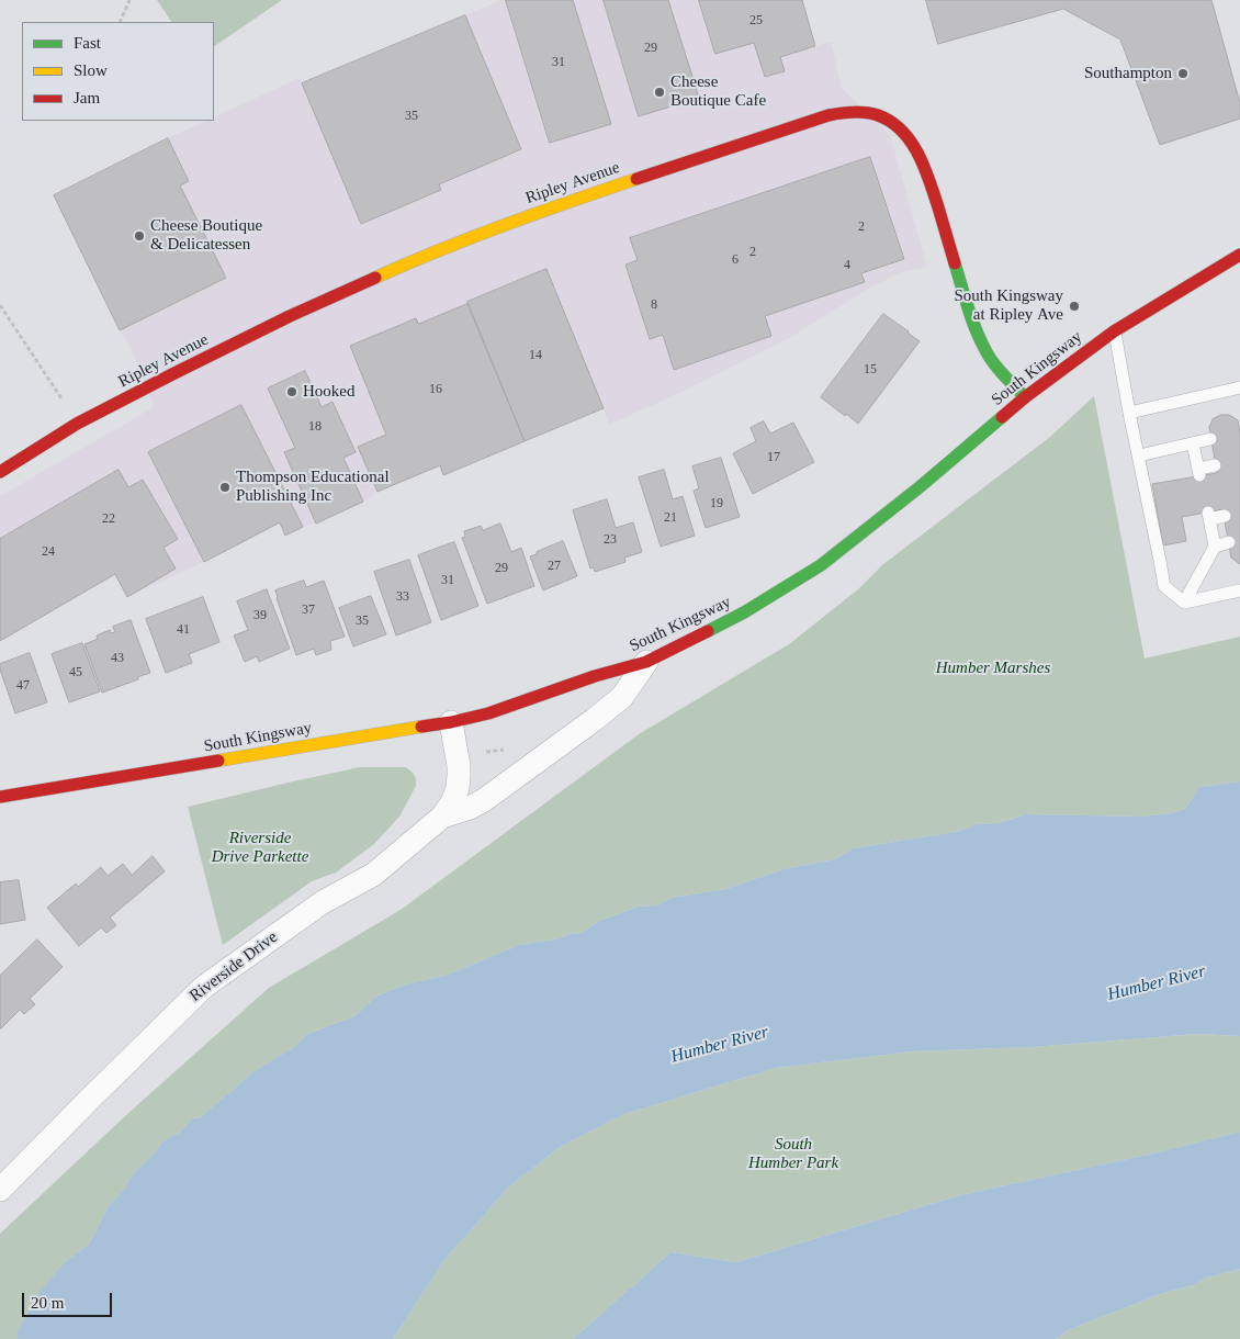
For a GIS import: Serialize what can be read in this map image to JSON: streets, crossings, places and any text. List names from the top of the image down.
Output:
{
  "streets": {
    "street": ["Ripley Avenue", "South Kingsway", "Riverside Drive"]
  },
  "crossings": [
    ["Ripley Avenue", "South Kingsway"],
    ["South Kingsway", "Riverside Drive"]
  ],
  "water": ["Humber River"],
  "parks": ["Humber Marshes", "Riverside Drive Parkette", "South Humber Park"],
  "places": [
    "Southampton",
    "Cheese Boutique Cafe",
    "Cheese Boutique & Delicatessen",
    "South Kingsway at Ripley Ave",
    "Hooked",
    "Thompson Educational Publishing Inc"
  ],
  "house_numbers": [
    "25",
    "29",
    "31",
    "35",
    "2",
    "2",
    "6",
    "4",
    "8",
    "14",
    "15",
    "16",
    "18",
    "17",
    "19",
    "21",
    "22",
    "23",
    "24",
    "27",
    "29",
    "31",
    "33",
    "37",
    "39",
    "35",
    "41",
    "43",
    "45",
    "47"
  ],
  "legend": ["Fast", "Slow", "Jam"],
  "scale_bar": "20 m"
}
